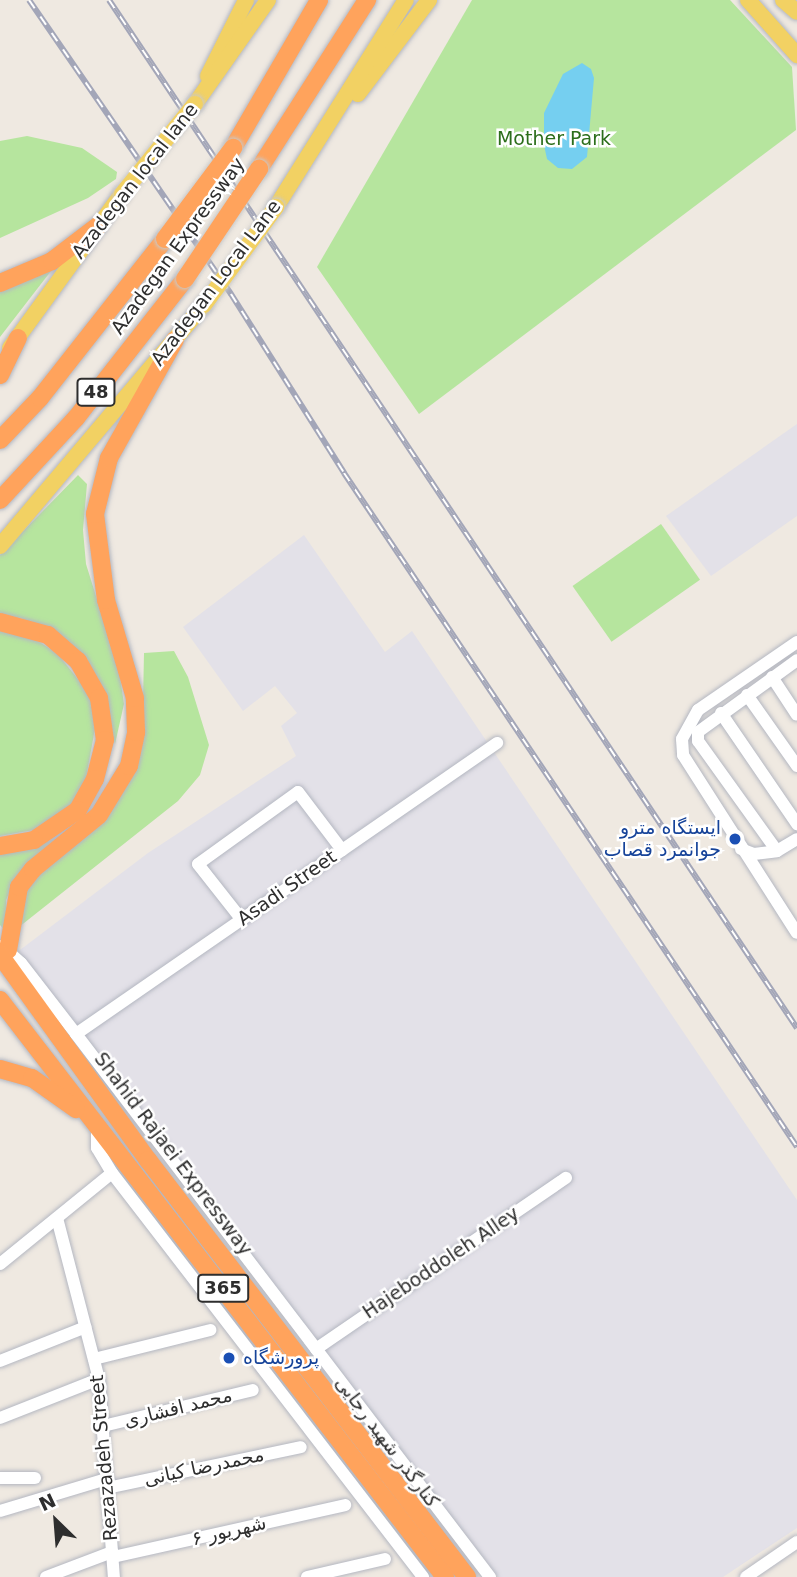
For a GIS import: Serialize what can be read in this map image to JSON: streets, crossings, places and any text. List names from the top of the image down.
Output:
{
  "streets": {
    "highway": [
      "Azadegan Expressway",
      "48",
      "Shahid Rajaei Expressway",
      "365"
    ],
    "main road": ["Azadegan local lane", "Azadegan Local Lane"],
    "street": [
      "Asadi Street",
      "Hajeboddoleh Alley",
      "محمد افشاری",
      "کنارگذر شهید رجایی",
      "Rezazadeh Street",
      "محمدرضا کیانی",
      "شهریور ۶"
    ]
  },
  "crossings": [
    ["Asadi Street", "کنارگذر شهید رجایی"],
    ["Shahid Rajaei Expressway", "کنارگذر شهید رجایی"],
    ["Hajeboddoleh Alley", "کنارگذر شهید رجایی"],
    ["محمد افشاری", "Rezazadeh Street"],
    ["Rezazadeh Street", "محمدرضا کیانی"],
    ["Rezazadeh Street", "شهریور ۶"]
  ],
  "parks": ["Mother Park"],
  "places": ["ایستگاه مترو جوانمرد قصاب", "پرورشگاه"],
  "north": "top left"
}
